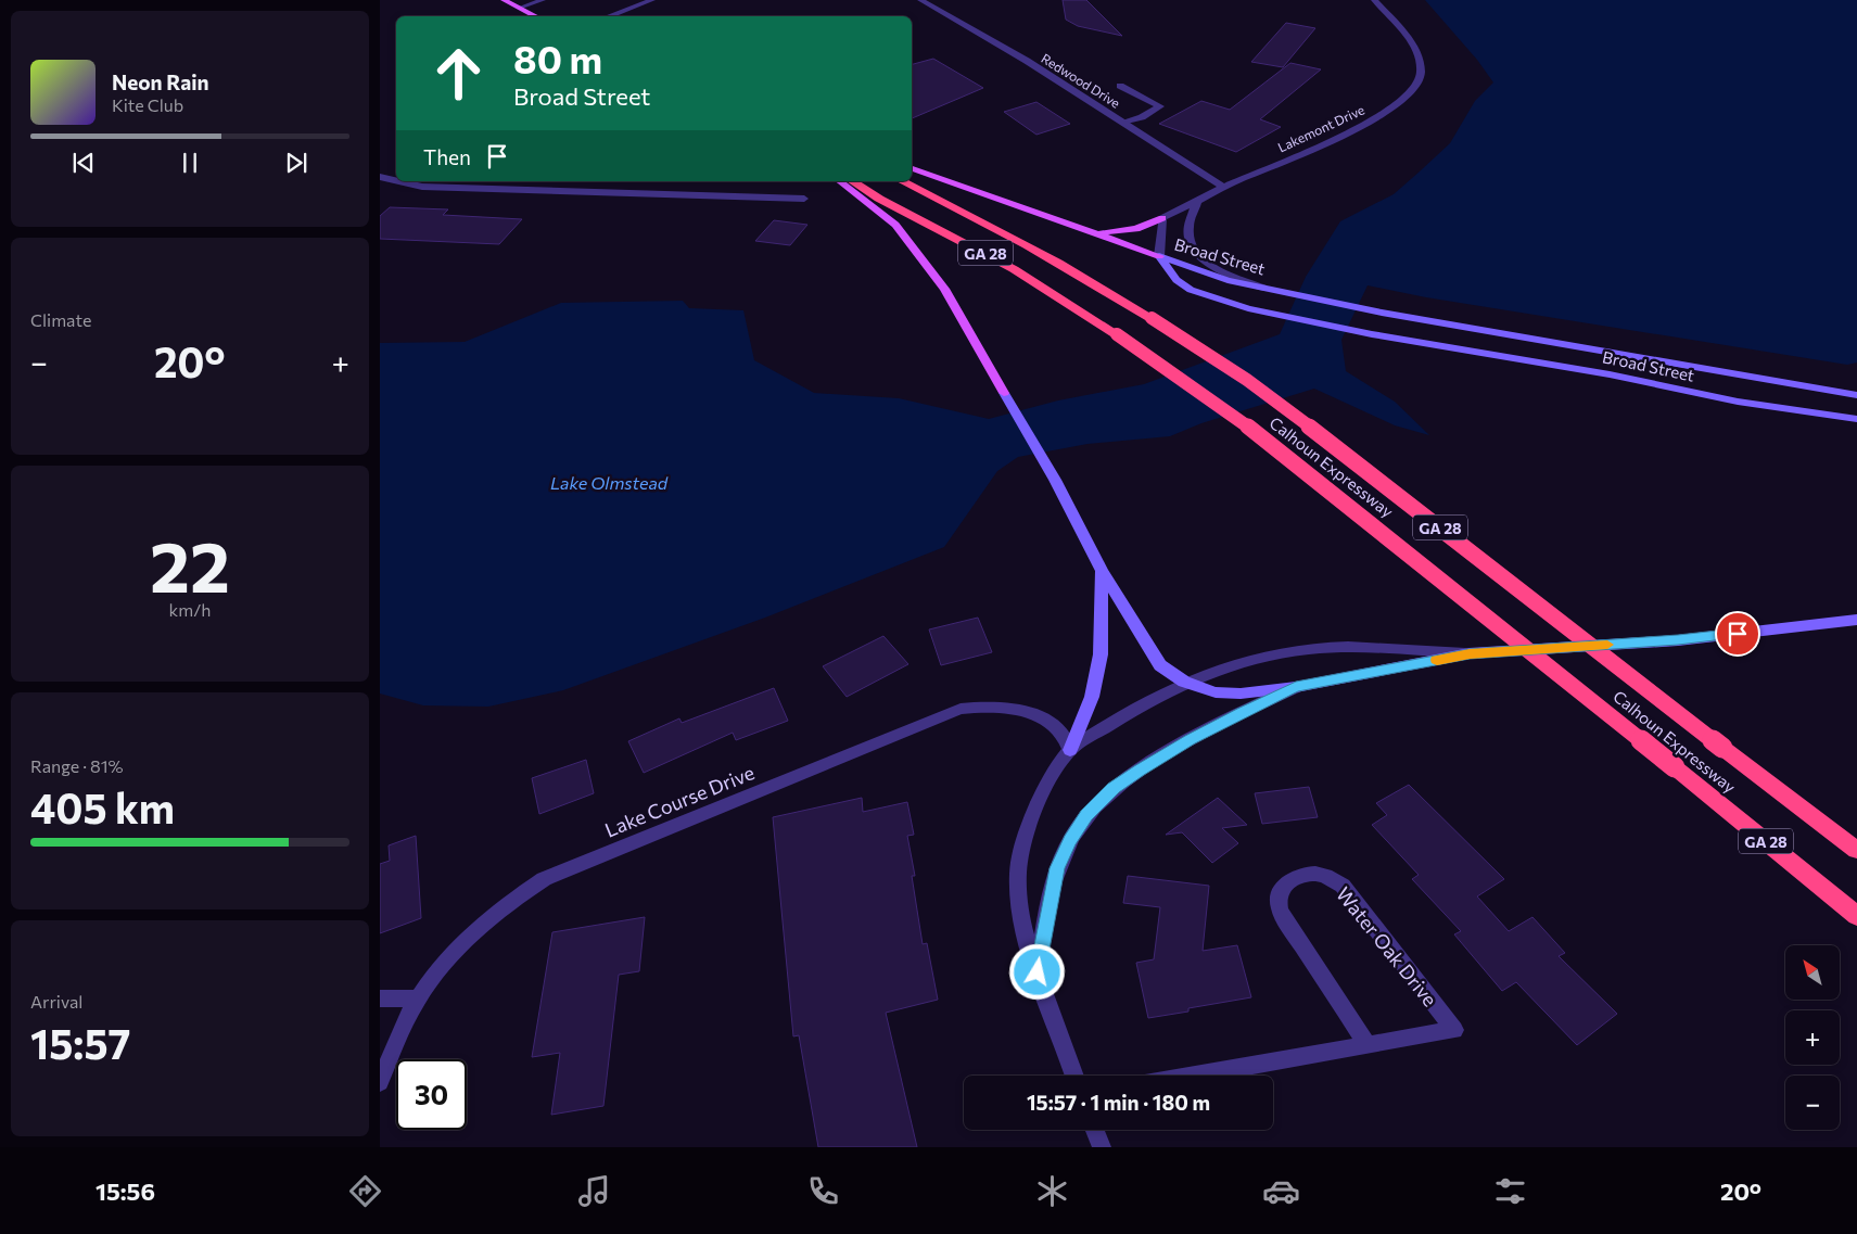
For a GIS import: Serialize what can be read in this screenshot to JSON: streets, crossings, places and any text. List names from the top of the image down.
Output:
{
  "streets": {
    "highway": ["GA 28", "Calhoun Expressway"],
    "main road": ["Broad Street"],
    "street": [
      "Redwood Drive",
      "Lakemont Drive",
      "Lake Course Drive",
      "Water Oak Drive"
    ]
  },
  "crossings": [
    ["Redwood Drive", "Lakemont Drive"]
  ],
  "water": ["Lake Olmstead"],
  "north": "top left",
  "page": {
    "turn": ["80 m", "Broad Street"],
    "song": ["Neon Rain", "Kite Club"],
    "then": "Then",
    "tile": [
      "Climate",
      ["22", "km/h"],
      ["Range · 81%", "405 km"],
      ["Arrival", "15:57"]
    ],
    "heat": ["−", "20°", "+"],
    "map_buttons": ["+", "−"],
    "limit": "30",
    "trip": "15:57 · 1 min · 180 m",
    "tabs": ["15:56", "20°"]
  }
}
